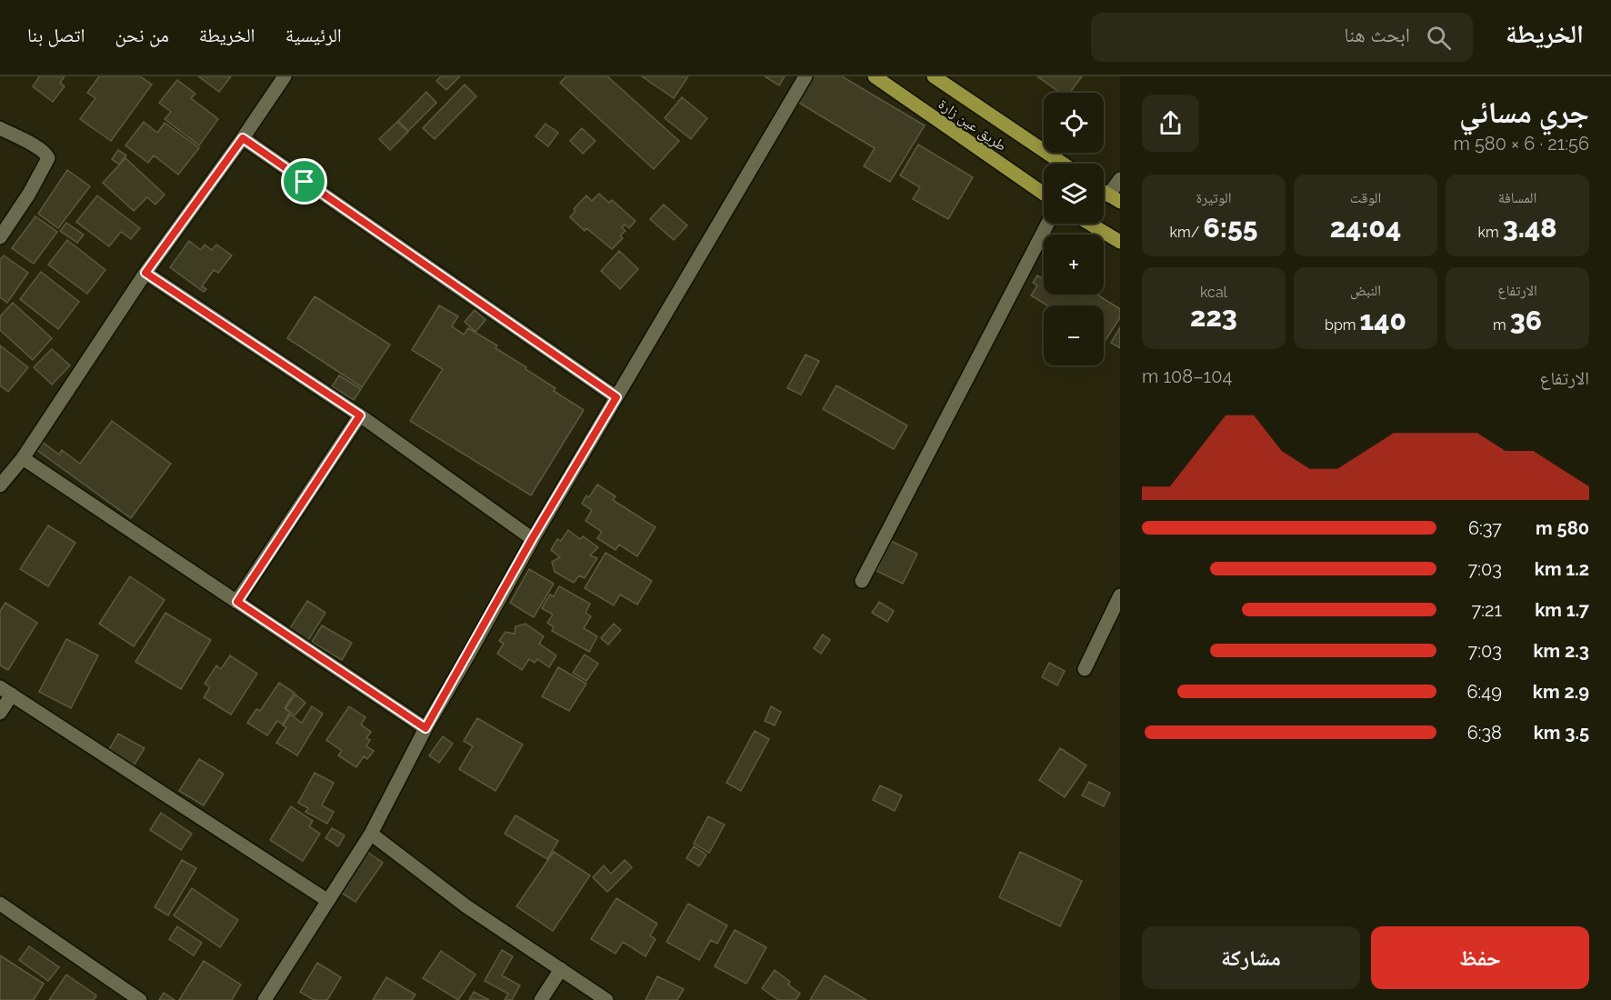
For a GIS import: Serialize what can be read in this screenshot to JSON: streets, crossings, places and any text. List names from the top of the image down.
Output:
{
  "streets": {
    "main road": ["طريق عين زارة"]
  },
  "page": {
    "header": "الخريطة",
    "search": "ابحث هنا",
    "nav": [
      "الرئيسية",
      "الخريطة",
      "من نحن",
      "اتصل بنا"
    ],
    "heading": ["جري مسائي", "21:56 · 6 × 580 m"],
    "map_buttons": ["+", "−"],
    "stats": [
      ["المسافة", "3.48 km"],
      ["الوقت", "24:04"],
      ["الوتيرة", "6:55 /km"],
      ["الارتفاع", "36 m"],
      ["النبض", "140 bpm"],
      ["kcal", "223"]
    ],
    "chart": ["الارتفاع", "104–108 m"],
    "list": [
      {
        "name": "580 m",
        "note": "6:37"
      },
      {
        "name": "1.2 km",
        "note": "7:03"
      },
      {
        "name": "1.7 km",
        "note": "7:21"
      },
      {
        "name": "2.3 km",
        "note": "7:03"
      },
      {
        "name": "2.9 km",
        "note": "6:49"
      },
      {
        "name": "3.5 km",
        "note": "6:38"
      }
    ],
    "buttons": ["حفظ", "مشاركة"]
  }
}
